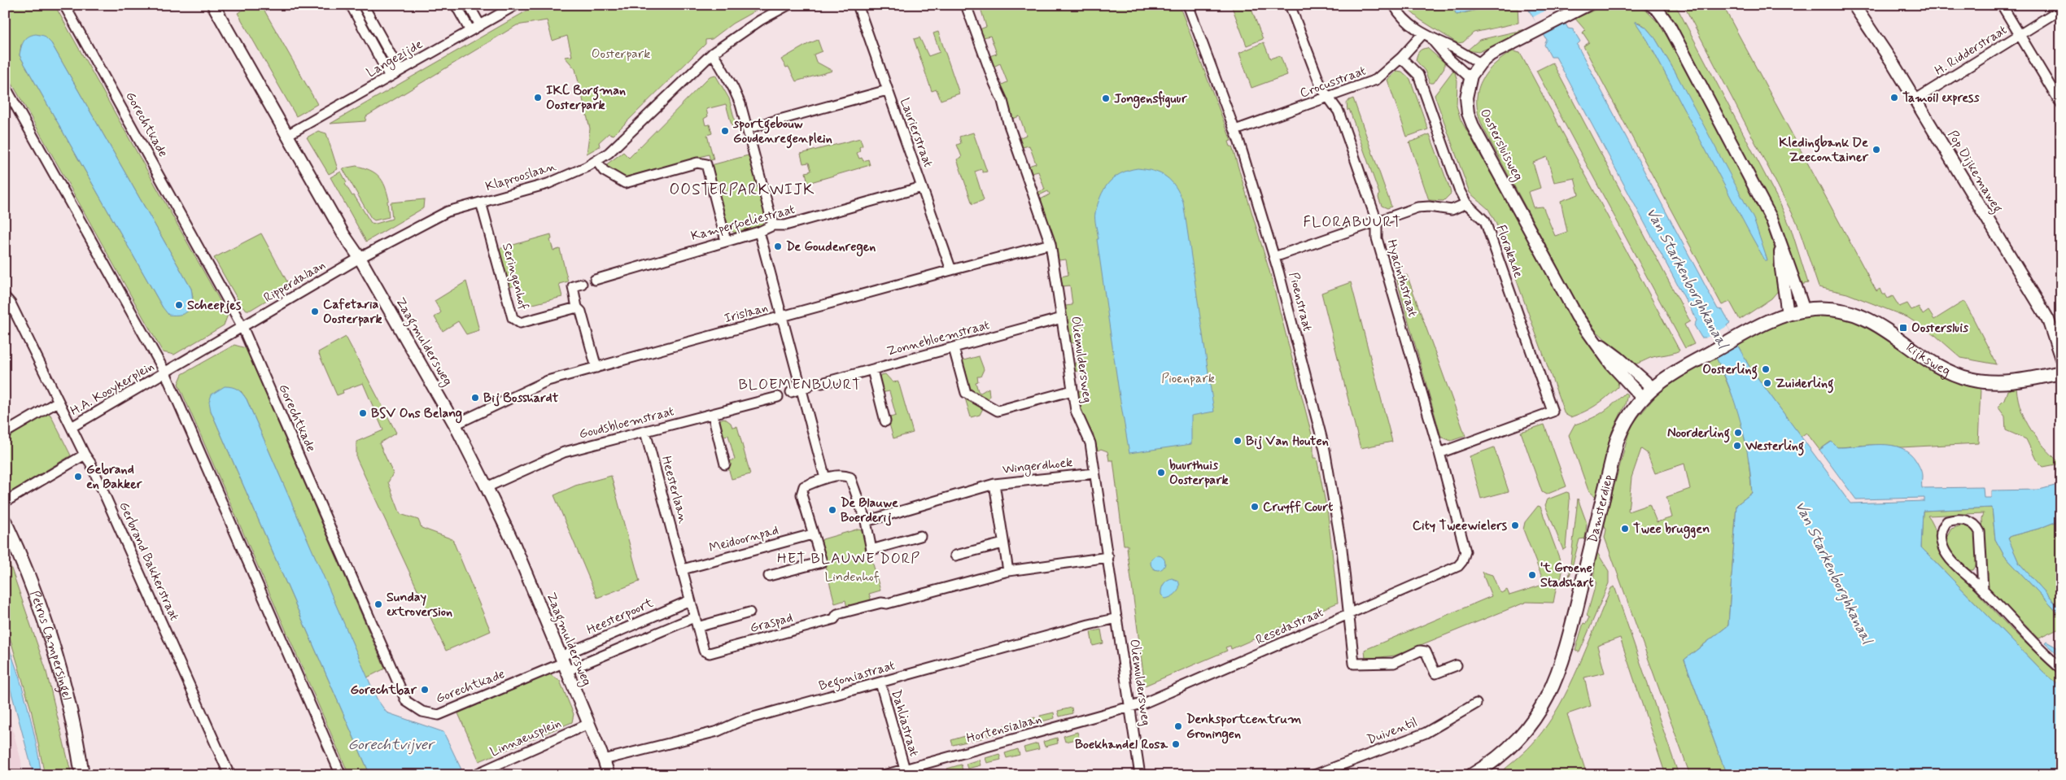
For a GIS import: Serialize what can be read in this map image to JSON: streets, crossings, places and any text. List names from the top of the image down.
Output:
{
  "streets": {
    "main road": ["Rijksweg", "Damsterdiep", "Petrus Campersingel"],
    "street": [
      "H. Ridderstraat",
      "Langezijde",
      "Crocusstraat",
      "Gorechtkade",
      "Laurierstraat",
      "Oostersluisweg",
      "Pop Dijkemaweg",
      "Klaprooslaan",
      "Kamperfoeliestraat",
      "Florakade",
      "Seringenhof",
      "Hyacinthstraat",
      "Ripperdalaan",
      "Pioenstraat",
      "Irislaan",
      "Zonnebloemstraat",
      "Zaagmuldersweg",
      "Oliemuldersweg",
      "H.A. Kooykerplein",
      "Goudsbloemstraat",
      "Wingerdhoek",
      "Heesterlaan",
      "Meidoornpad",
      "Gerbrand Bakkerstraat",
      "Heesterpoort",
      "Graspad",
      "Resedastraat",
      "Begoniastraat",
      "Dahliastraat",
      "Hortensialaan",
      "Duiventil",
      "Linnaeusplein"
    ]
  },
  "crossings": [
    ["H. Ridderstraat", "Pop Dijkemaweg"],
    ["Langezijde", "Zaagmuldersweg"],
    ["Crocusstraat", "Florakade"],
    ["Crocusstraat", "Hyacinthstraat"],
    ["Crocusstraat", "Pioenstraat"],
    ["Gorechtkade", "Ripperdalaan"],
    ["Gorechtkade", "Zaagmuldersweg"],
    ["Gorechtkade", "Heesterpoort"],
    ["Laurierstraat", "Kamperfoeliestraat"],
    ["Laurierstraat", "Irislaan"],
    ["Oostersluisweg", "Damsterdiep"],
    ["Klaprooslaan", "Seringenhof"],
    ["Klaprooslaan", "Ripperdalaan"],
    ["Klaprooslaan", "Zaagmuldersweg"],
    ["Florakade", "Hyacinthstraat"],
    ["Hyacinthstraat", "Resedastraat"],
    ["Ripperdalaan", "Zaagmuldersweg"],
    ["Pioenstraat", "Resedastraat"],
    ["Irislaan", "Zaagmuldersweg"],
    ["Irislaan", "Oliemuldersweg"],
    ["Zonnebloemstraat", "Oliemuldersweg"],
    ["Zaagmuldersweg", "Goudsbloemstraat"],
    ["Zaagmuldersweg", "Heesterpoort"],
    ["Zaagmuldersweg", "Begoniastraat"],
    ["Zaagmuldersweg", "Linnaeusplein"],
    ["Rijksweg", "Damsterdiep"],
    ["Oliemuldersweg", "Wingerdhoek"],
    ["Oliemuldersweg", "Resedastraat"],
    ["Oliemuldersweg", "Begoniastraat"],
    ["Oliemuldersweg", "Hortensialaan"],
    ["H.A. Kooykerplein", "Gerbrand Bakkerstraat"],
    ["Goudsbloemstraat", "Heesterlaan"],
    ["Wingerdhoek", "Graspad"],
    ["Heesterlaan", "Meidoornpad"],
    ["Resedastraat", "Hortensialaan"],
    ["Begoniastraat", "Dahliastraat"],
    ["Dahliastraat", "Hortensialaan"]
  ],
  "districts": [
    "OOSTERPARKWIJK",
    "FLORABUURT",
    "BLOEMENBUURT",
    "HET BLAUWE DORP"
  ],
  "water": ["Van Starkenborghkanaal", "Gorechtvijver"],
  "parks": ["Oosterpark", "Pioenpark", "Lindenhof"],
  "places": {
    "other": [
      "IKC Borgman Oosterpark",
      "Tamoil express",
      "Jongensfiguur",
      "sportgebouw Goudenregenplein",
      "Kledingbank De Zeecontainer",
      "De Goudenregen",
      "Scheepjes",
      "Cafetaria Oosterpark",
      "Oosterling",
      "Zuiderling",
      "Bij Bosshardt",
      "BSV Ons Belang",
      "Noorderling",
      "Bij Van Houten",
      "Westerling",
      "buurthuis Oosterpark",
      "Gebrand en Bakker",
      "Cruyff Court",
      "De Blauwe Boerderij",
      "City Tweewielers",
      "Twee bruggen",
      "'t Groene Stadshart",
      "Sunday extroversion",
      "Gorechtbar",
      "Denksportcentrum Groningen",
      "Boekhandel Rosa"
    ],
    "transit": ["Oostersluis"]
  }
}
